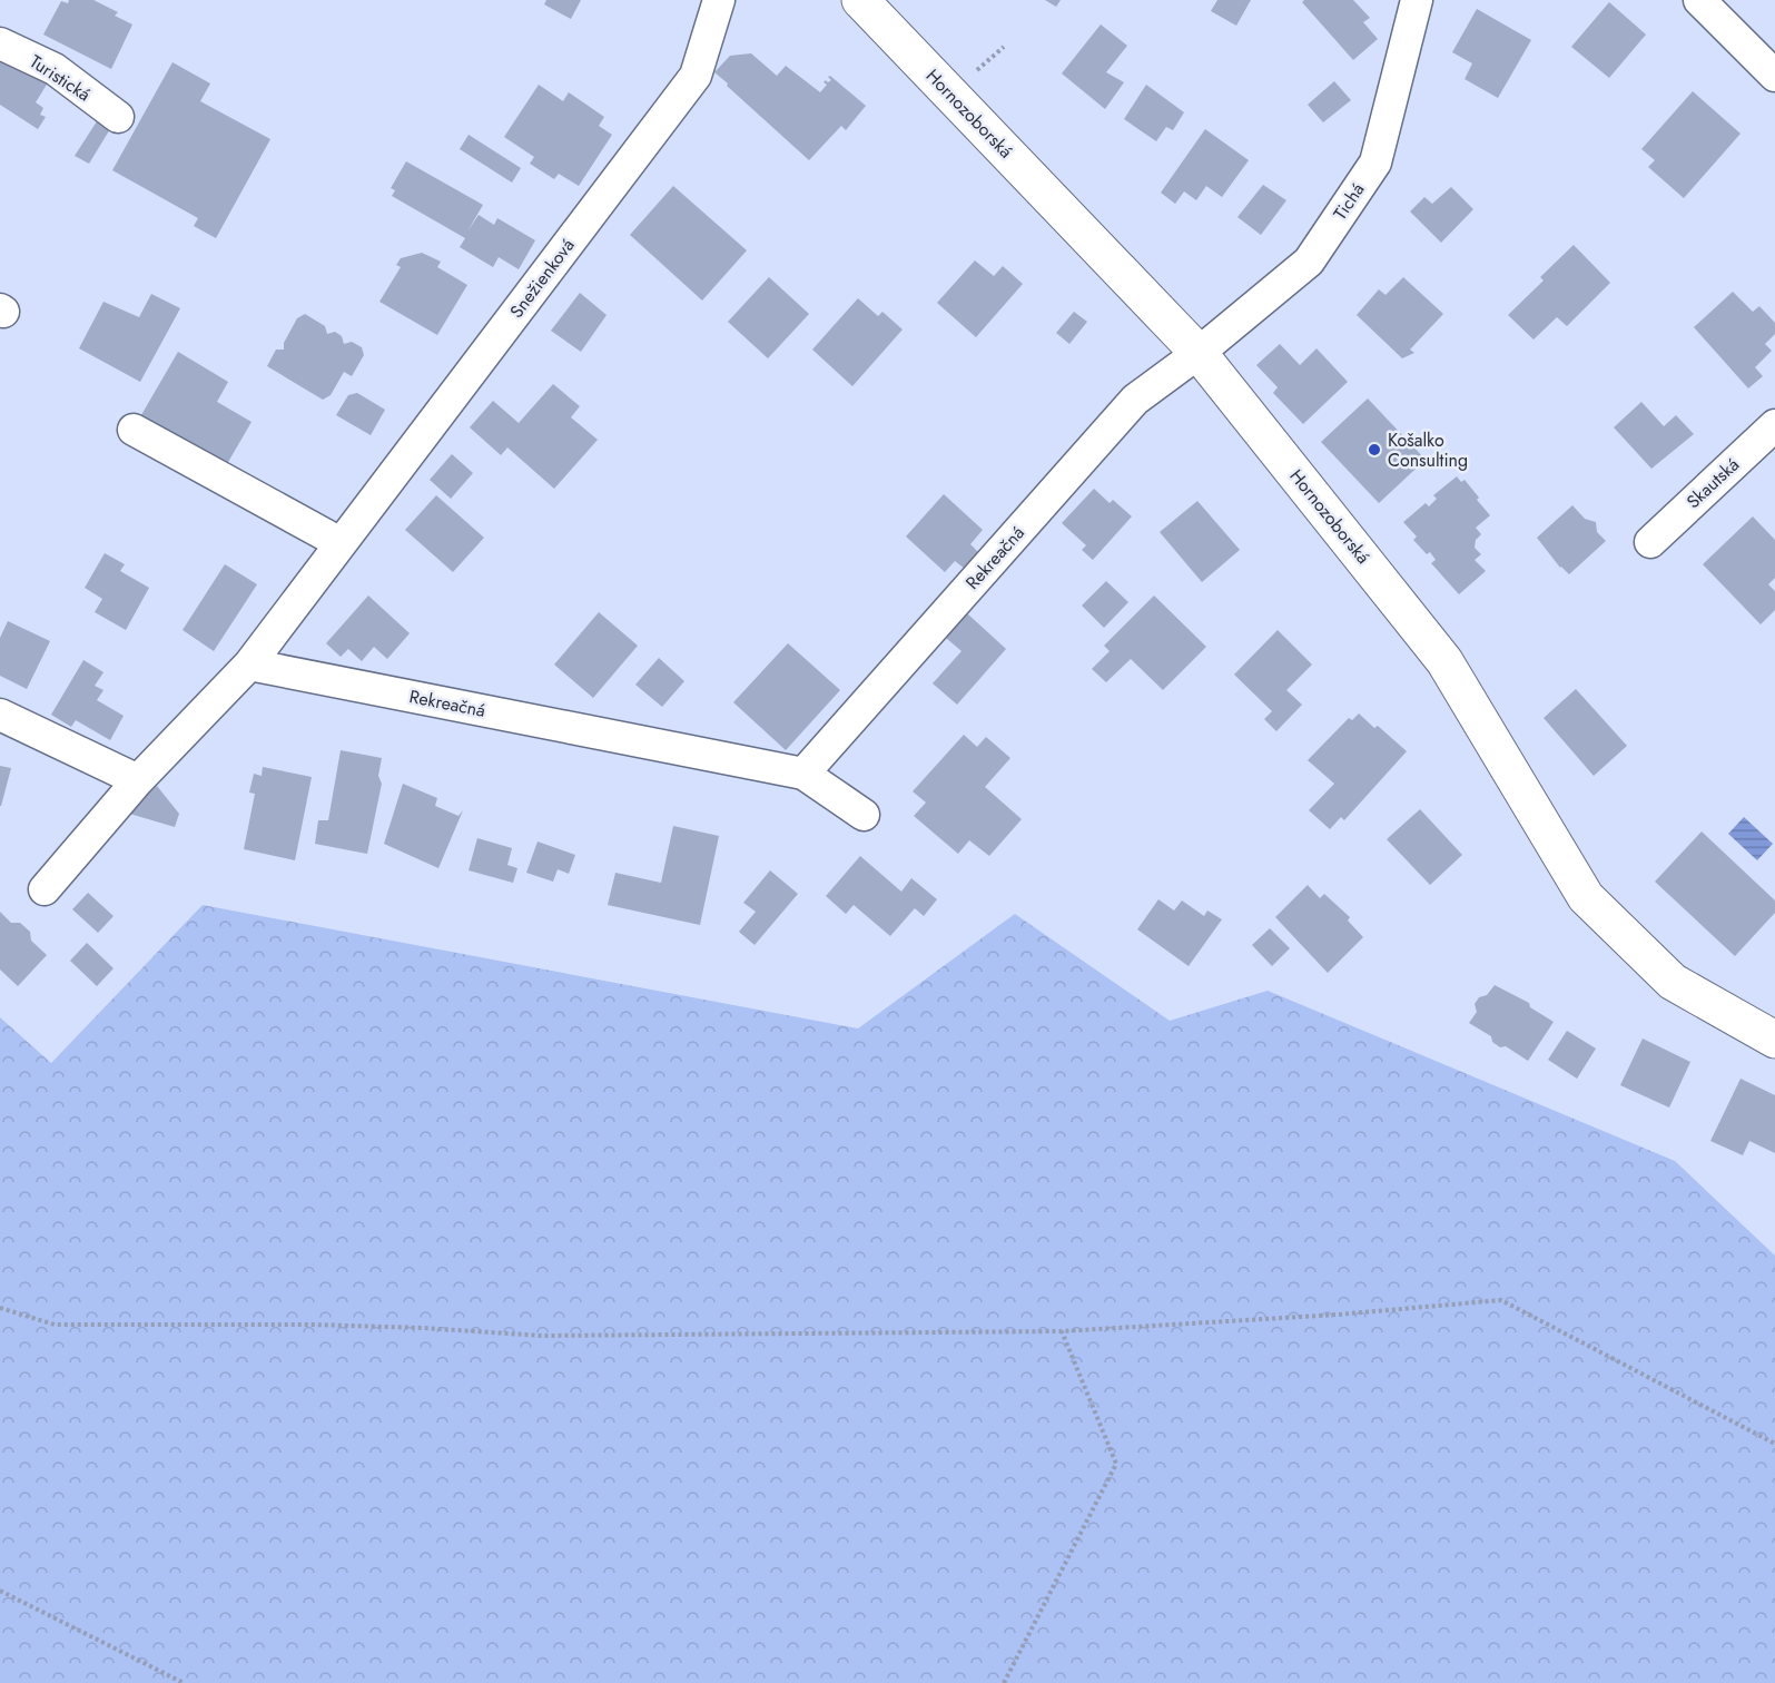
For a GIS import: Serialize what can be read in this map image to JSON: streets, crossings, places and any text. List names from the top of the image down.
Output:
{
  "streets": {
    "street": [
      "Turistická",
      "Hornozoborská",
      "Tichá",
      "Snežienková",
      "Skautská",
      "Rekreačná"
    ]
  },
  "crossings": [
    ["Hornozoborská", "Tichá"],
    ["Hornozoborská", "Rekreačná"],
    ["Tichá", "Rekreačná"],
    ["Snežienková", "Rekreačná"]
  ],
  "places": ["Košalko Consulting"]
}
